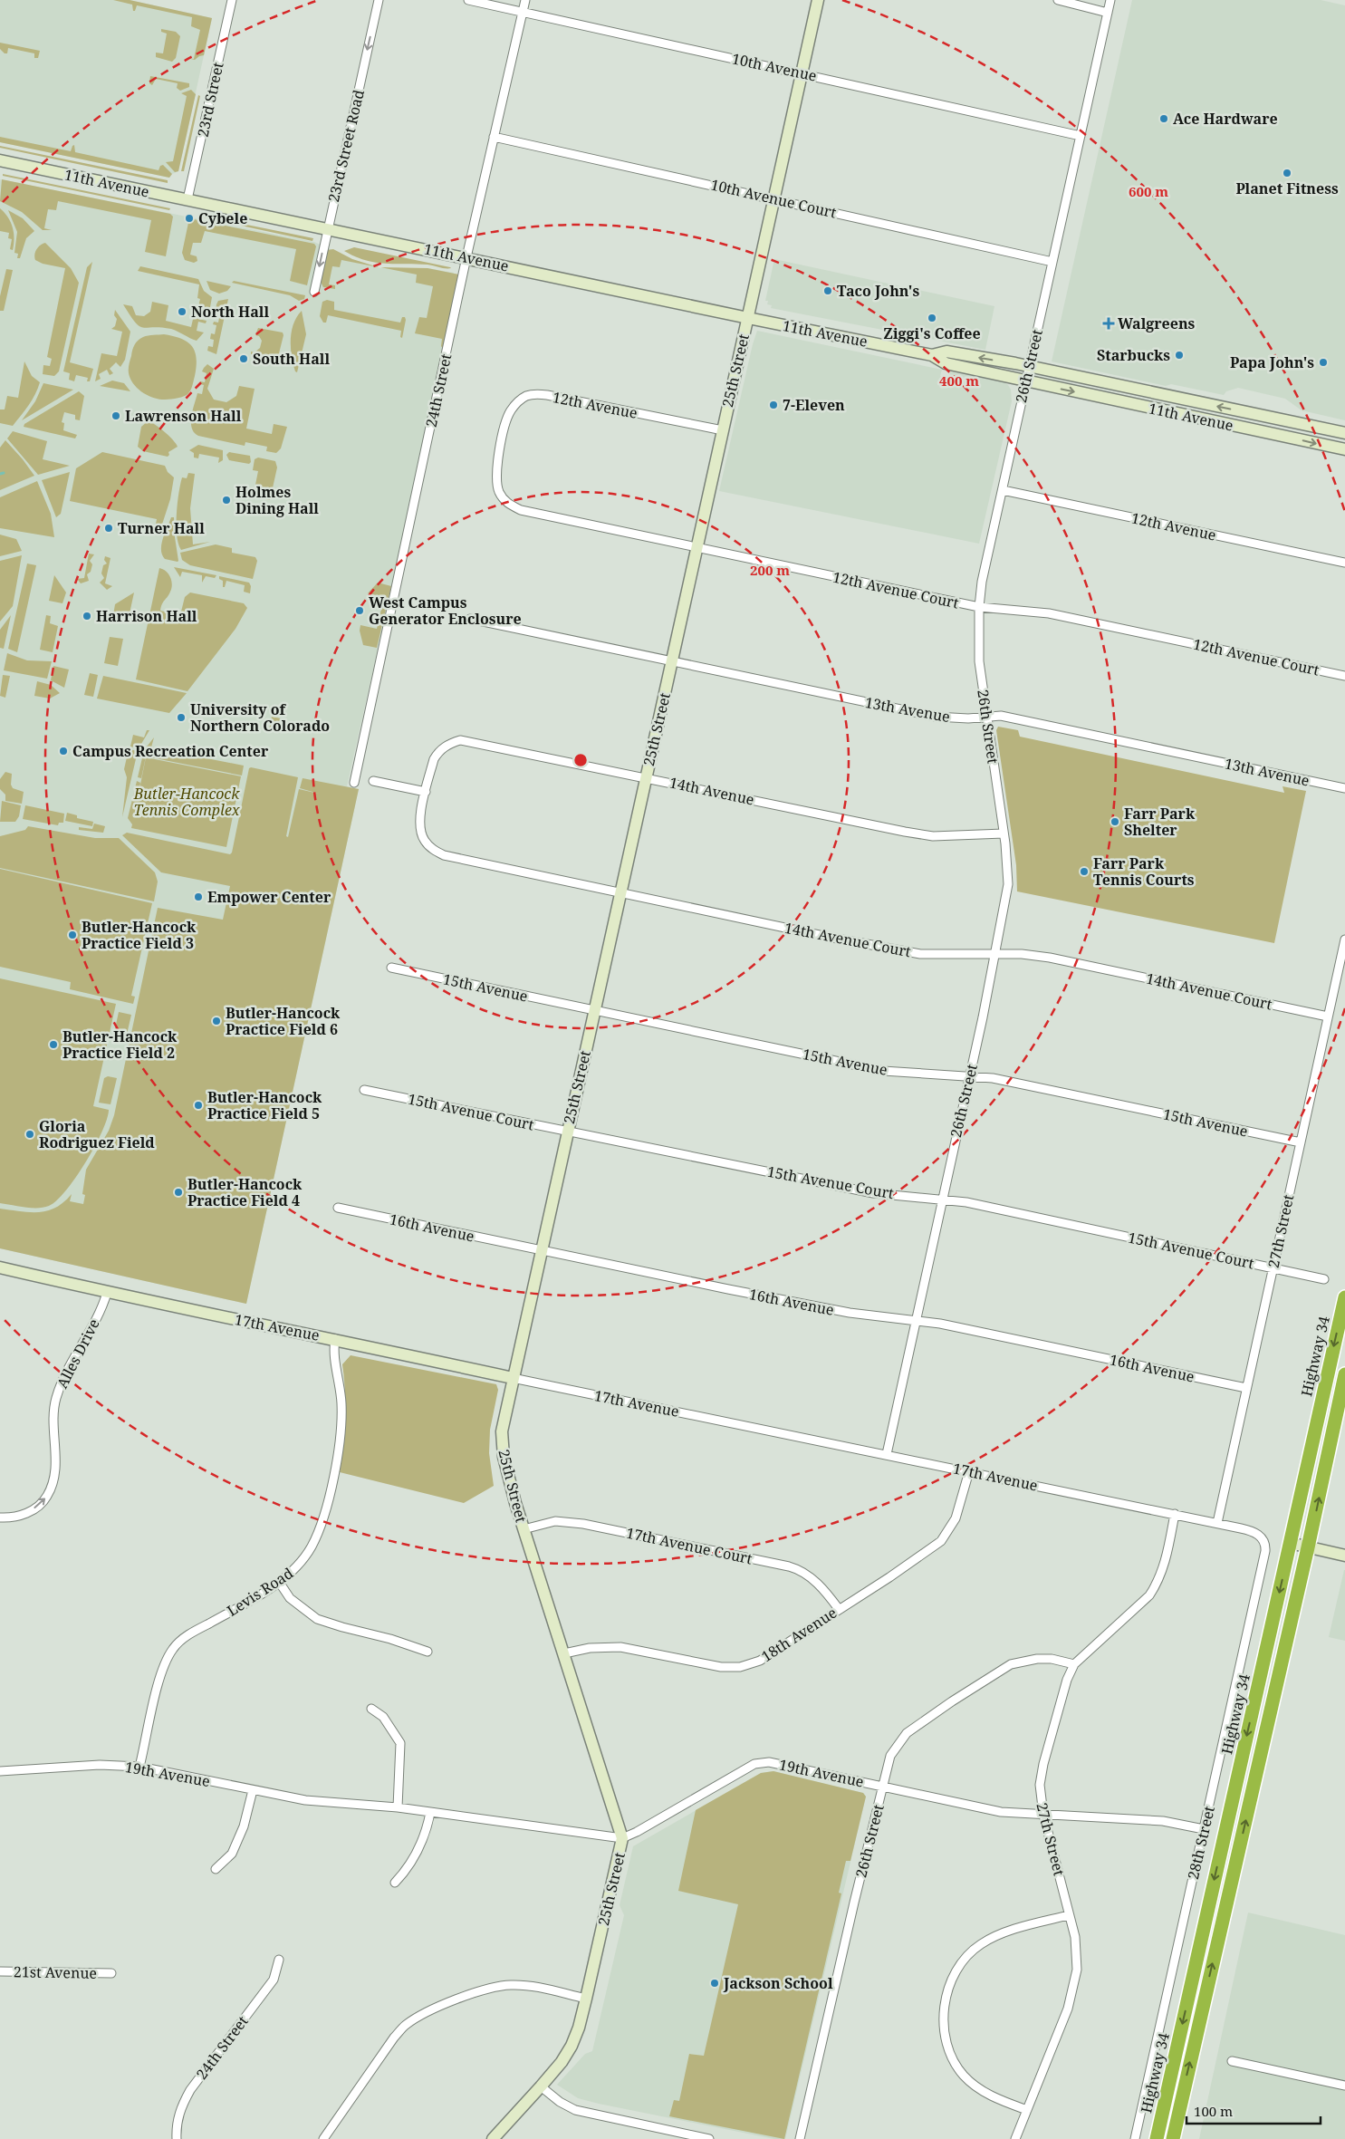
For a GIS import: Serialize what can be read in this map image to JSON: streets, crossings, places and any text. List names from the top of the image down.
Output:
{
  "streets": {
    "highway": ["Highway 34"],
    "street": [
      "10th Avenue",
      "23rd Street",
      "23rd Street Road",
      "11th Avenue",
      "10th Avenue Court",
      "26th Street",
      "25th Street",
      "24th Street",
      "12th Avenue",
      "12th Avenue Court",
      "13th Avenue",
      "14th Avenue",
      "14th Avenue Court",
      "15th Avenue",
      "15th Avenue Court",
      "16th Avenue",
      "27th Street",
      "17th Avenue",
      "Alles Drive",
      "17th Avenue Court",
      "Levis Road",
      "18th Avenue",
      "19th Avenue",
      "28th Street",
      "21st Avenue"
    ]
  },
  "crossings": [
    ["10th Avenue", "26th Street"],
    ["10th Avenue", "25th Street"],
    ["10th Avenue", "24th Street"],
    ["23rd Street", "11th Avenue"],
    ["23rd Street Road", "11th Avenue"],
    ["11th Avenue", "26th Street"],
    ["11th Avenue", "25th Street"],
    ["11th Avenue", "24th Street"],
    ["10th Avenue Court", "26th Street"],
    ["10th Avenue Court", "25th Street"],
    ["10th Avenue Court", "24th Street"],
    ["26th Street", "12th Avenue"],
    ["26th Street", "12th Avenue Court"],
    ["26th Street", "13th Avenue"],
    ["26th Street", "14th Avenue"],
    ["26th Street", "14th Avenue Court"],
    ["26th Street", "15th Avenue"],
    ["26th Street", "15th Avenue Court"],
    ["26th Street", "16th Avenue"],
    ["26th Street", "27th Street"],
    ["26th Street", "17th Avenue"],
    ["26th Street", "19th Avenue"],
    ["25th Street", "12th Avenue"],
    ["25th Street", "12th Avenue Court"],
    ["25th Street", "13th Avenue"],
    ["25th Street", "14th Avenue"],
    ["25th Street", "14th Avenue Court"],
    ["25th Street", "15th Avenue"],
    ["25th Street", "15th Avenue Court"],
    ["25th Street", "16th Avenue"],
    ["25th Street", "17th Avenue"],
    ["25th Street", "17th Avenue Court"],
    ["25th Street", "18th Avenue"],
    ["25th Street", "19th Avenue"],
    ["12th Avenue", "12th Avenue Court"],
    ["14th Avenue", "14th Avenue Court"],
    ["14th Avenue Court", "27th Street"],
    ["15th Avenue", "27th Street"],
    ["15th Avenue Court", "27th Street"],
    ["16th Avenue", "27th Street"],
    ["27th Street", "17th Avenue"],
    ["27th Street", "19th Avenue"],
    ["17th Avenue", "Alles Drive"],
    ["17th Avenue", "Levis Road"],
    ["17th Avenue", "18th Avenue"],
    ["17th Avenue", "28th Street"],
    ["17th Avenue Court", "18th Avenue"],
    ["Levis Road", "19th Avenue"],
    ["19th Avenue", "28th Street"]
  ],
  "one_way": ["23rd Street Road", "Alles Drive"],
  "parks": ["Butler-Hancock Tennis Complex"],
  "places": {
    "other": [
      "Ace Hardware",
      "Planet Fitness",
      "Cybele",
      "Taco John's",
      "North Hall",
      "Ziggi's Coffee",
      "Starbucks",
      "South Hall",
      "Papa John's",
      "7-Eleven",
      "Lawrenson Hall",
      "Holmes Dining Hall",
      "Turner Hall",
      "West Campus Generator Enclosure",
      "Harrison Hall",
      "University of Northern Colorado",
      "Campus Recreation Center",
      "Farr Park Shelter",
      "Farr Park Tennis Courts",
      "Empower Center",
      "Butler-Hancock Practice Field 3",
      "Butler-Hancock Practice Field 6",
      "Butler-Hancock Practice Field 2",
      "Butler-Hancock Practice Field 5",
      "Gloria Rodriguez Field",
      "Butler-Hancock Practice Field 4",
      "Jackson School"
    ],
    "health": ["Walgreens"]
  },
  "scale_bar": "100 m",
  "rings": ["600 m", "400 m", "200 m"]
}
